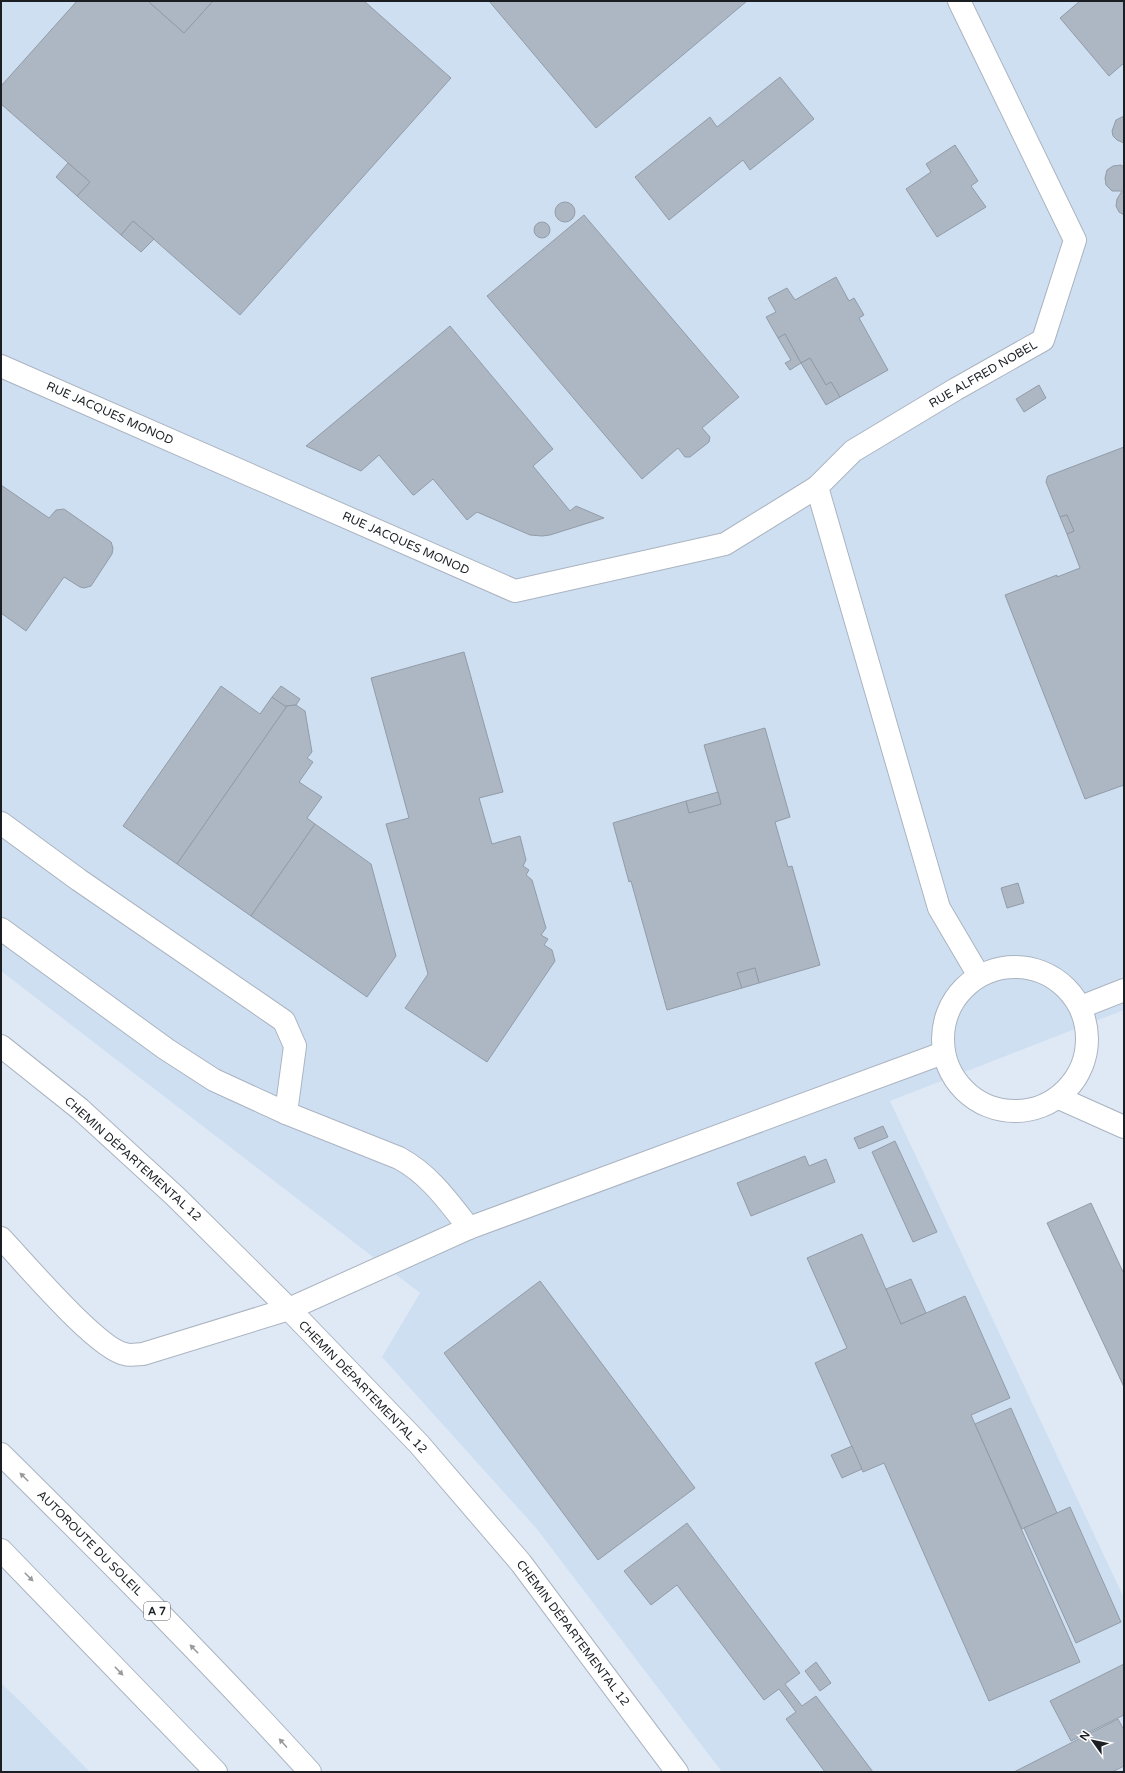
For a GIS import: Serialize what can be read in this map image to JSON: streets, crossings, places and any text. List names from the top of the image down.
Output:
{
  "streets": {
    "main road": [
      "RUE ALFRED NOBEL",
      "RUE JACQUES MONOD",
      "CHEMIN DÉPARTEMENTAL 12",
      "AUTOROUTE DU SOLEIL",
      "A 7"
    ]
  },
  "crossings": [
    ["RUE ALFRED NOBEL", "RUE JACQUES MONOD"]
  ],
  "north": "top left"
}
